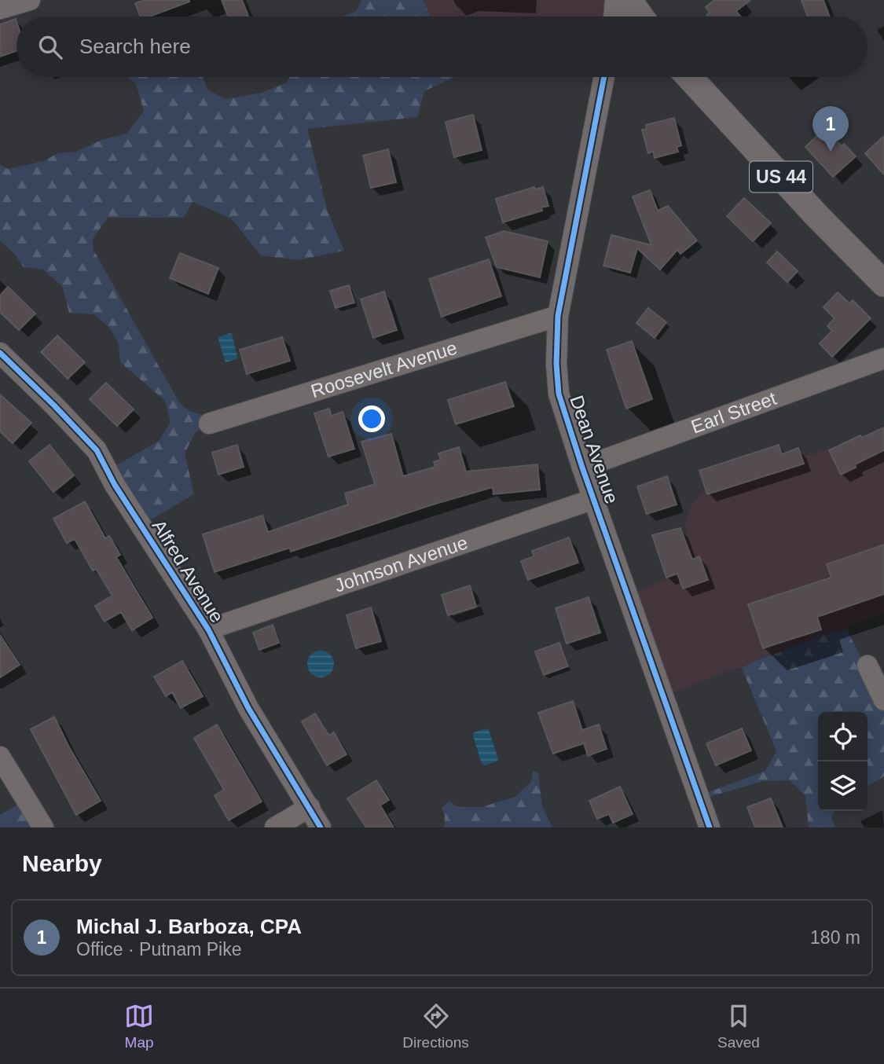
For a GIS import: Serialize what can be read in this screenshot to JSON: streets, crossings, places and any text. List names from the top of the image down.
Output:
{
  "streets": {
    "main road": ["US 44"],
    "street": [
      "Roosevelt Avenue",
      "Earl Street",
      "Dean Avenue",
      "Johnson Avenue",
      "Alfred Avenue"
    ]
  },
  "crossings": [
    ["Roosevelt Avenue", "Dean Avenue"],
    ["Earl Street", "Dean Avenue"],
    ["Dean Avenue", "Johnson Avenue"],
    ["Johnson Avenue", "Alfred Avenue"]
  ],
  "page": {
    "search": "Search here",
    "pins": "1",
    "heading": "Nearby",
    "list": [
      {
        "mark": "1",
        "name": "Michal J. Barboza, CPA",
        "note": "Office · Putnam Pike",
        "value": "180 m"
      }
    ],
    "nav": ["Map", "Directions", "Saved"]
  }
}
